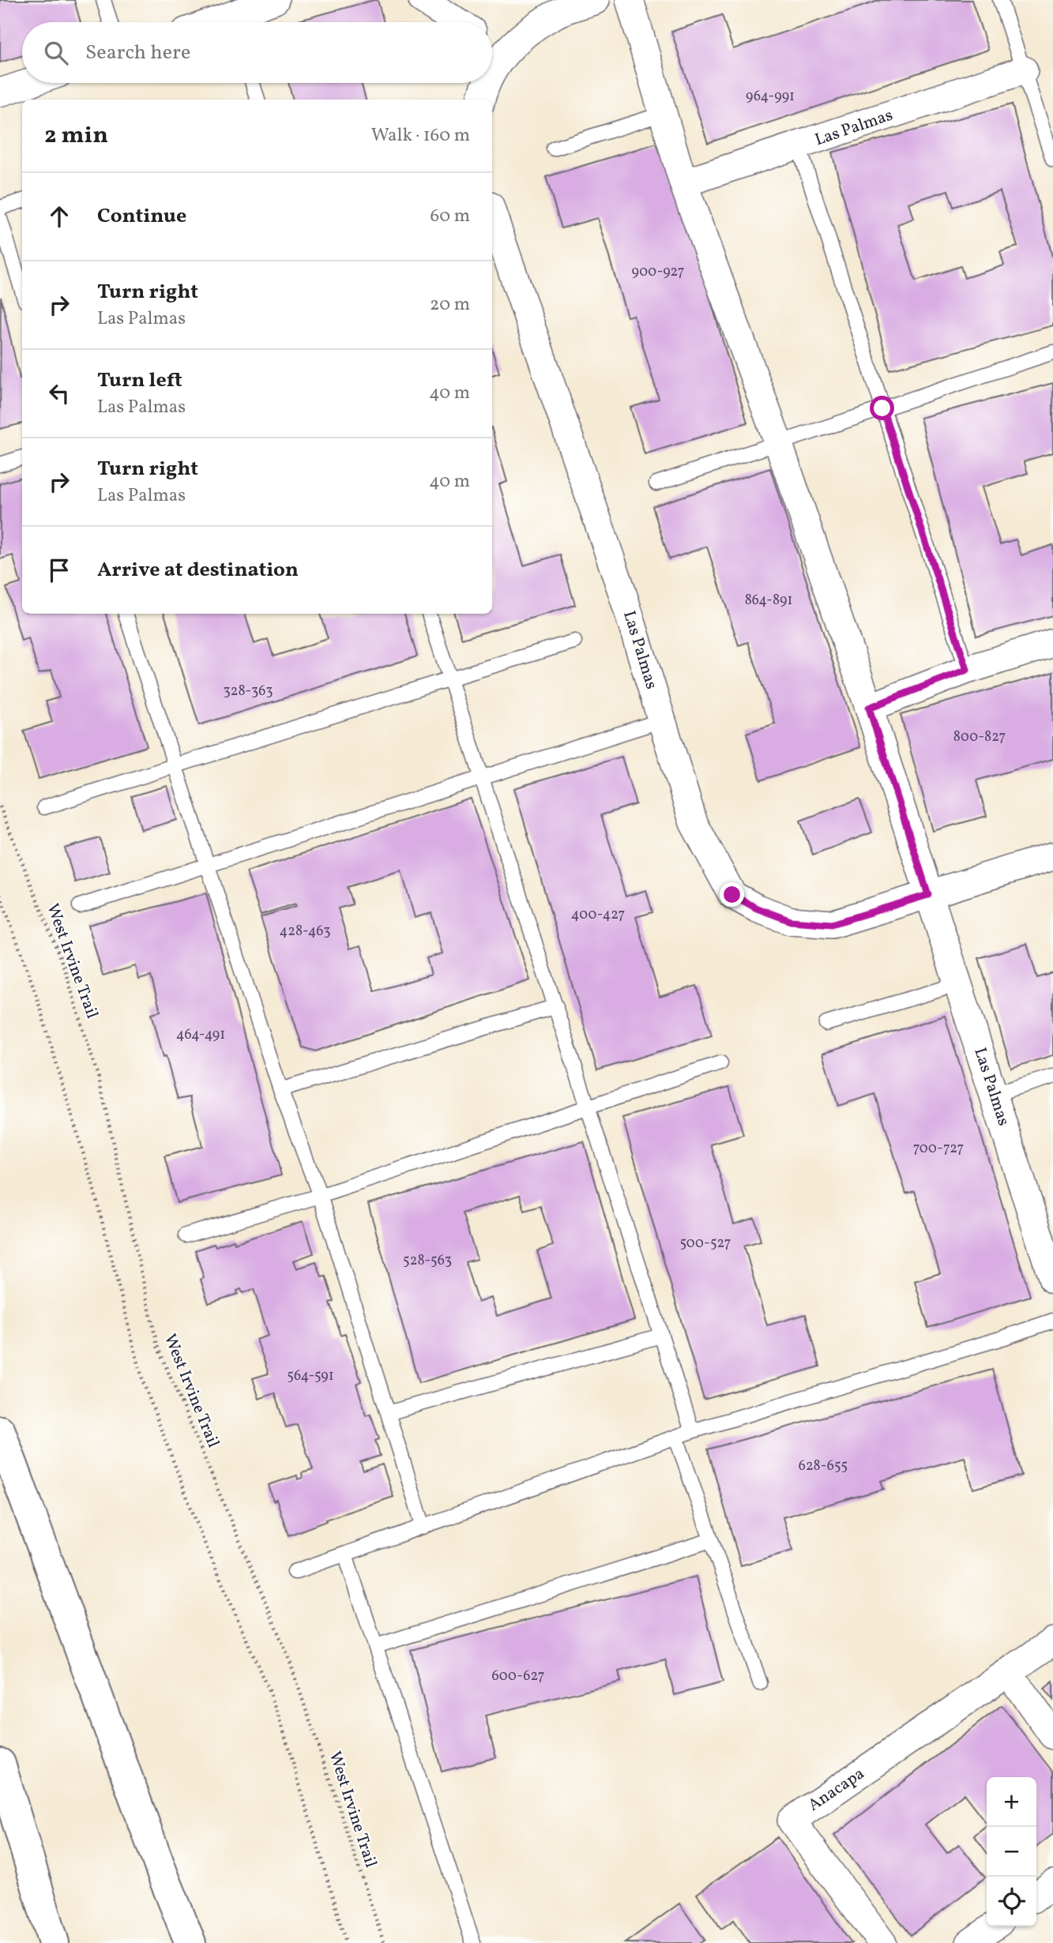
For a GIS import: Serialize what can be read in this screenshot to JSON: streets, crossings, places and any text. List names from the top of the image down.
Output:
{
  "streets": {
    "street": ["Las Palmas", "Anacapa"],
    "path": ["West Irvine Trail"]
  },
  "house_numbers": [
    "964-991",
    "900-927",
    "864-891",
    "328-363",
    "800-827",
    "400-427",
    "428-463",
    "464-491",
    "700-727",
    "500-527",
    "528-563",
    "564-591",
    "628-655",
    "600-627"
  ],
  "page": {
    "search": "Search here",
    "heading": ["2 min", "Walk · 160 m"],
    "list": [
      ["Continue", "60 m"],
      ["Turn right", "Las Palmas", "20 m"],
      ["Turn left", "Las Palmas", "40 m"],
      ["Turn right", "Las Palmas", "40 m"],
      "Arrive at destination"
    ],
    "map_buttons": ["+", "−"]
  }
}
